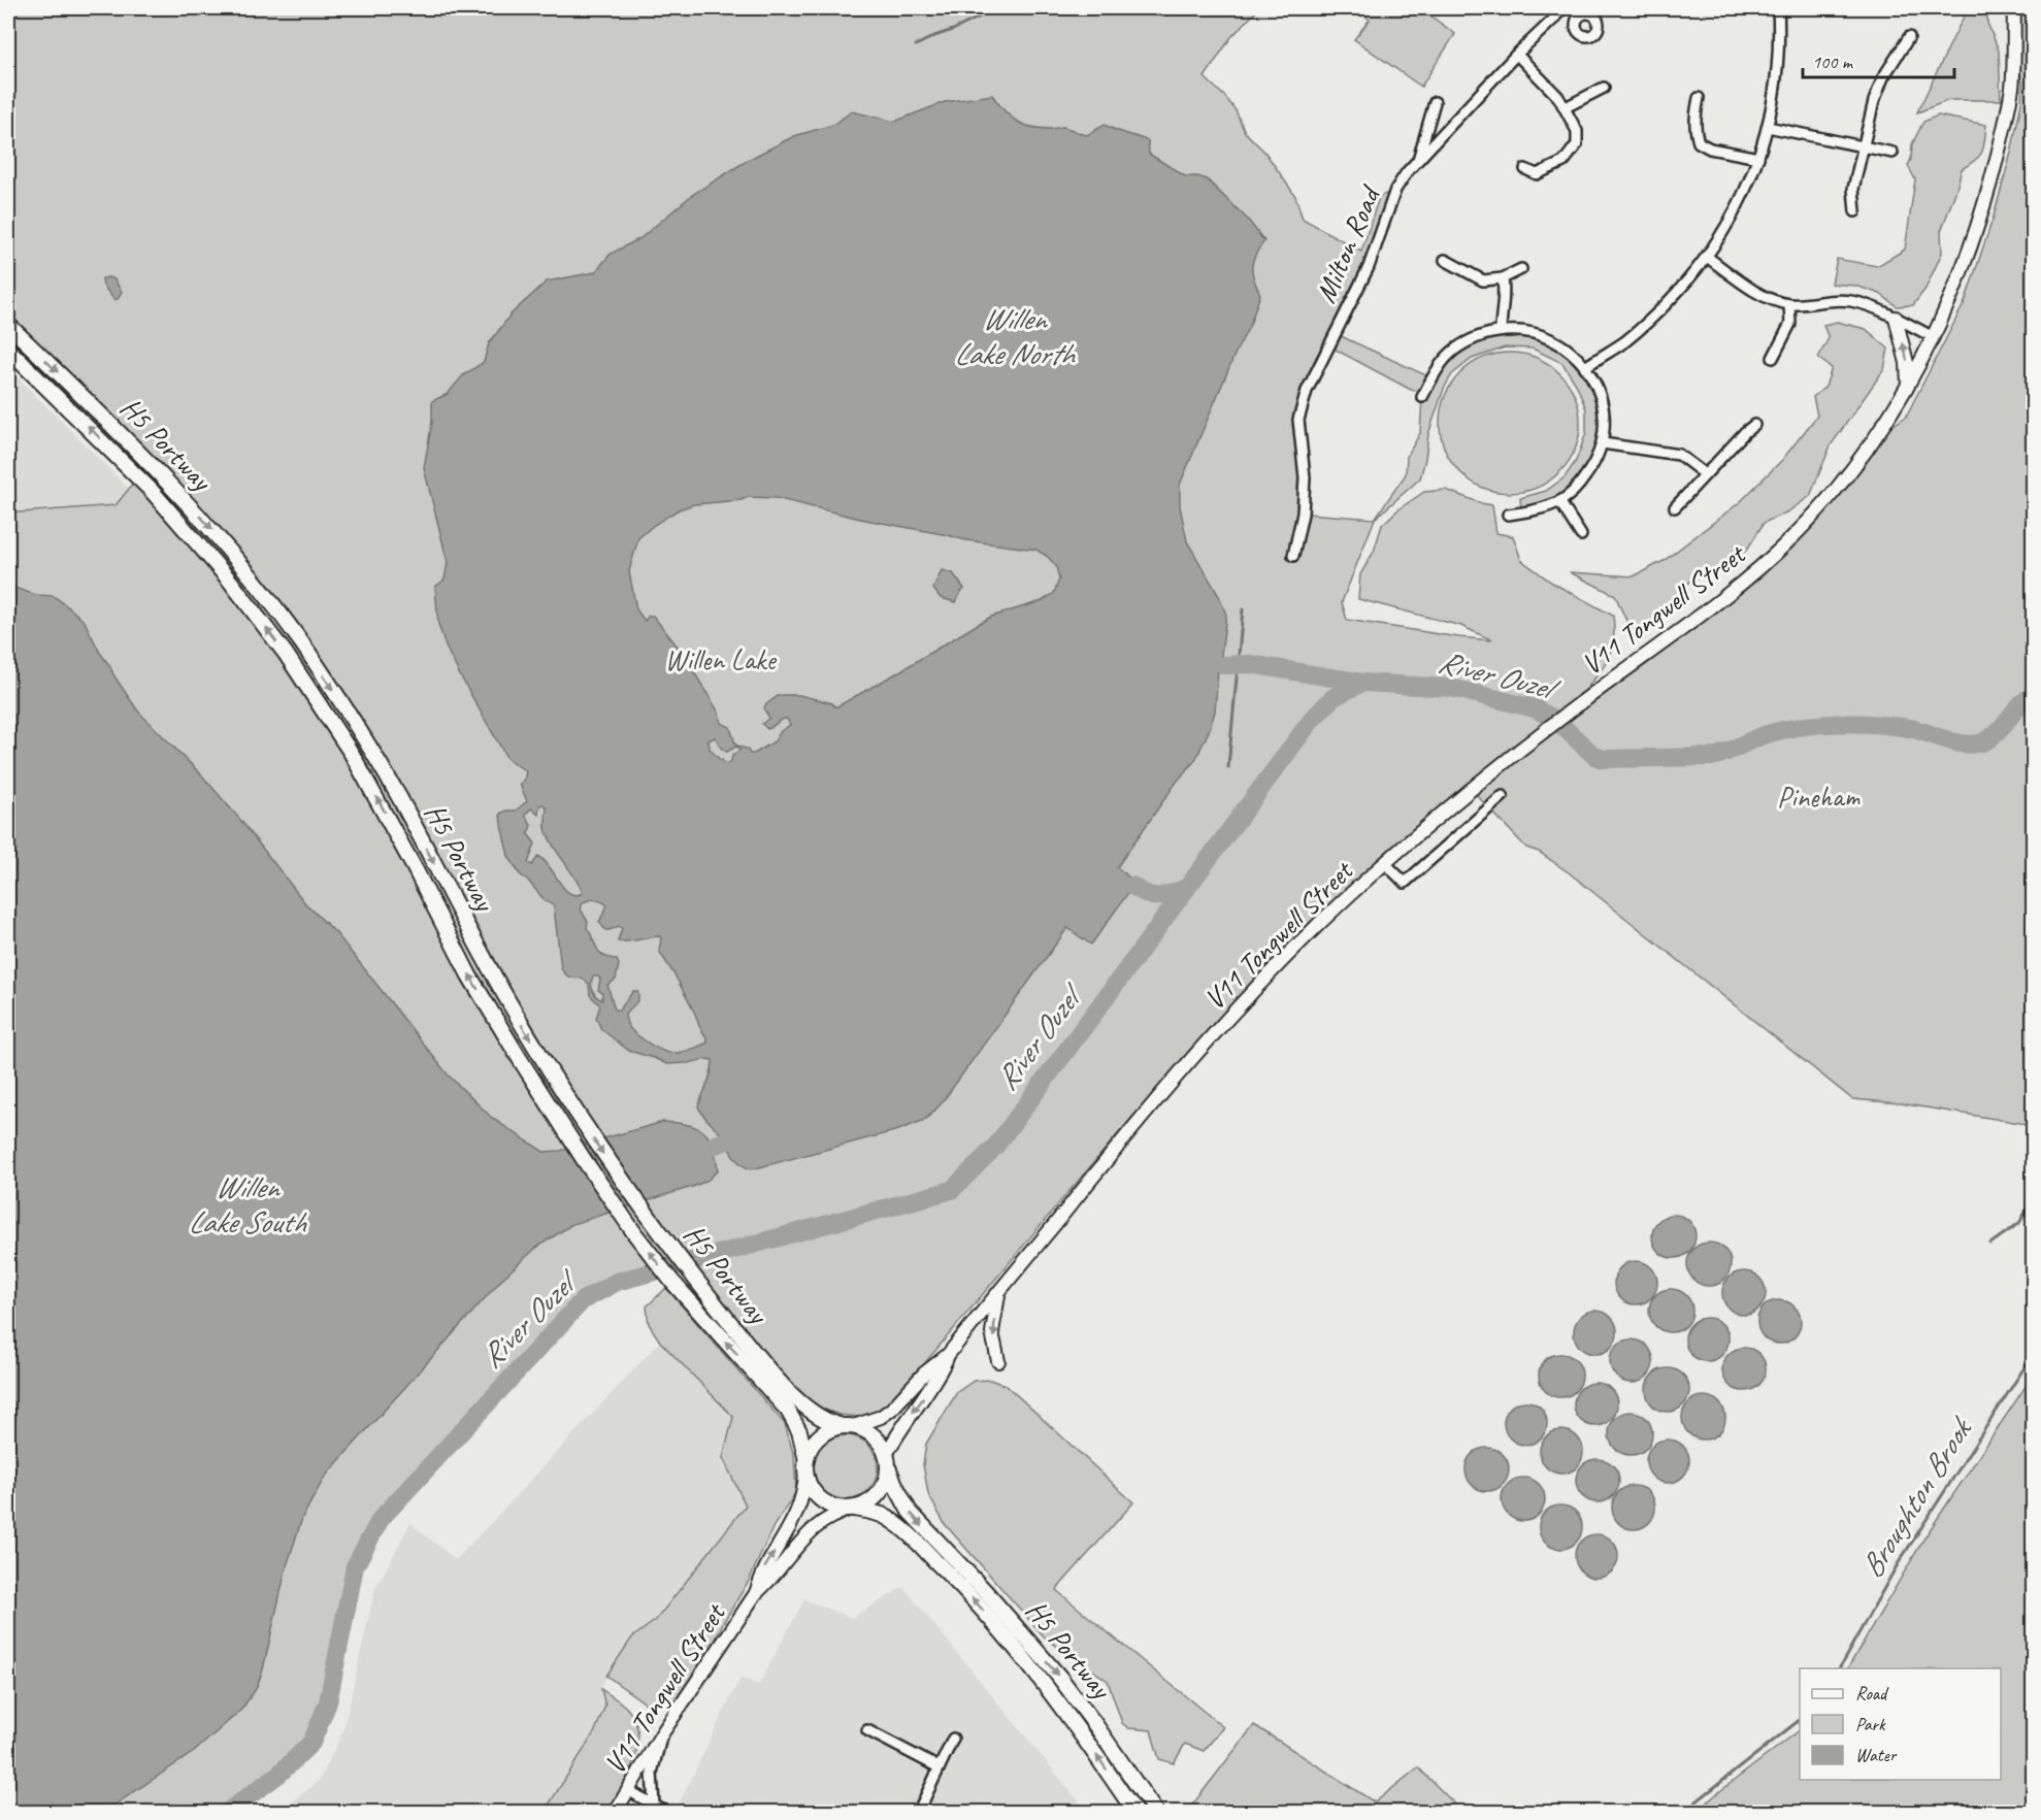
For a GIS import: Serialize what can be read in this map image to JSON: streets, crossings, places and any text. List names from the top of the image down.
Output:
{
  "streets": {
    "main road": ["H5 Portway"],
    "street": ["Milton Road", "V11 Tongwell Street"]
  },
  "crossings": [
    ["H5 Portway", "V11 Tongwell Street"]
  ],
  "water": [
    "Willen Lake North",
    "River Ouzel",
    "Willen Lake South",
    "Broughton Brook"
  ],
  "parks": ["Willen Lake", "Pineham"],
  "legend": ["Road", "Park", "Water"],
  "scale_bar": "100 m"
}
